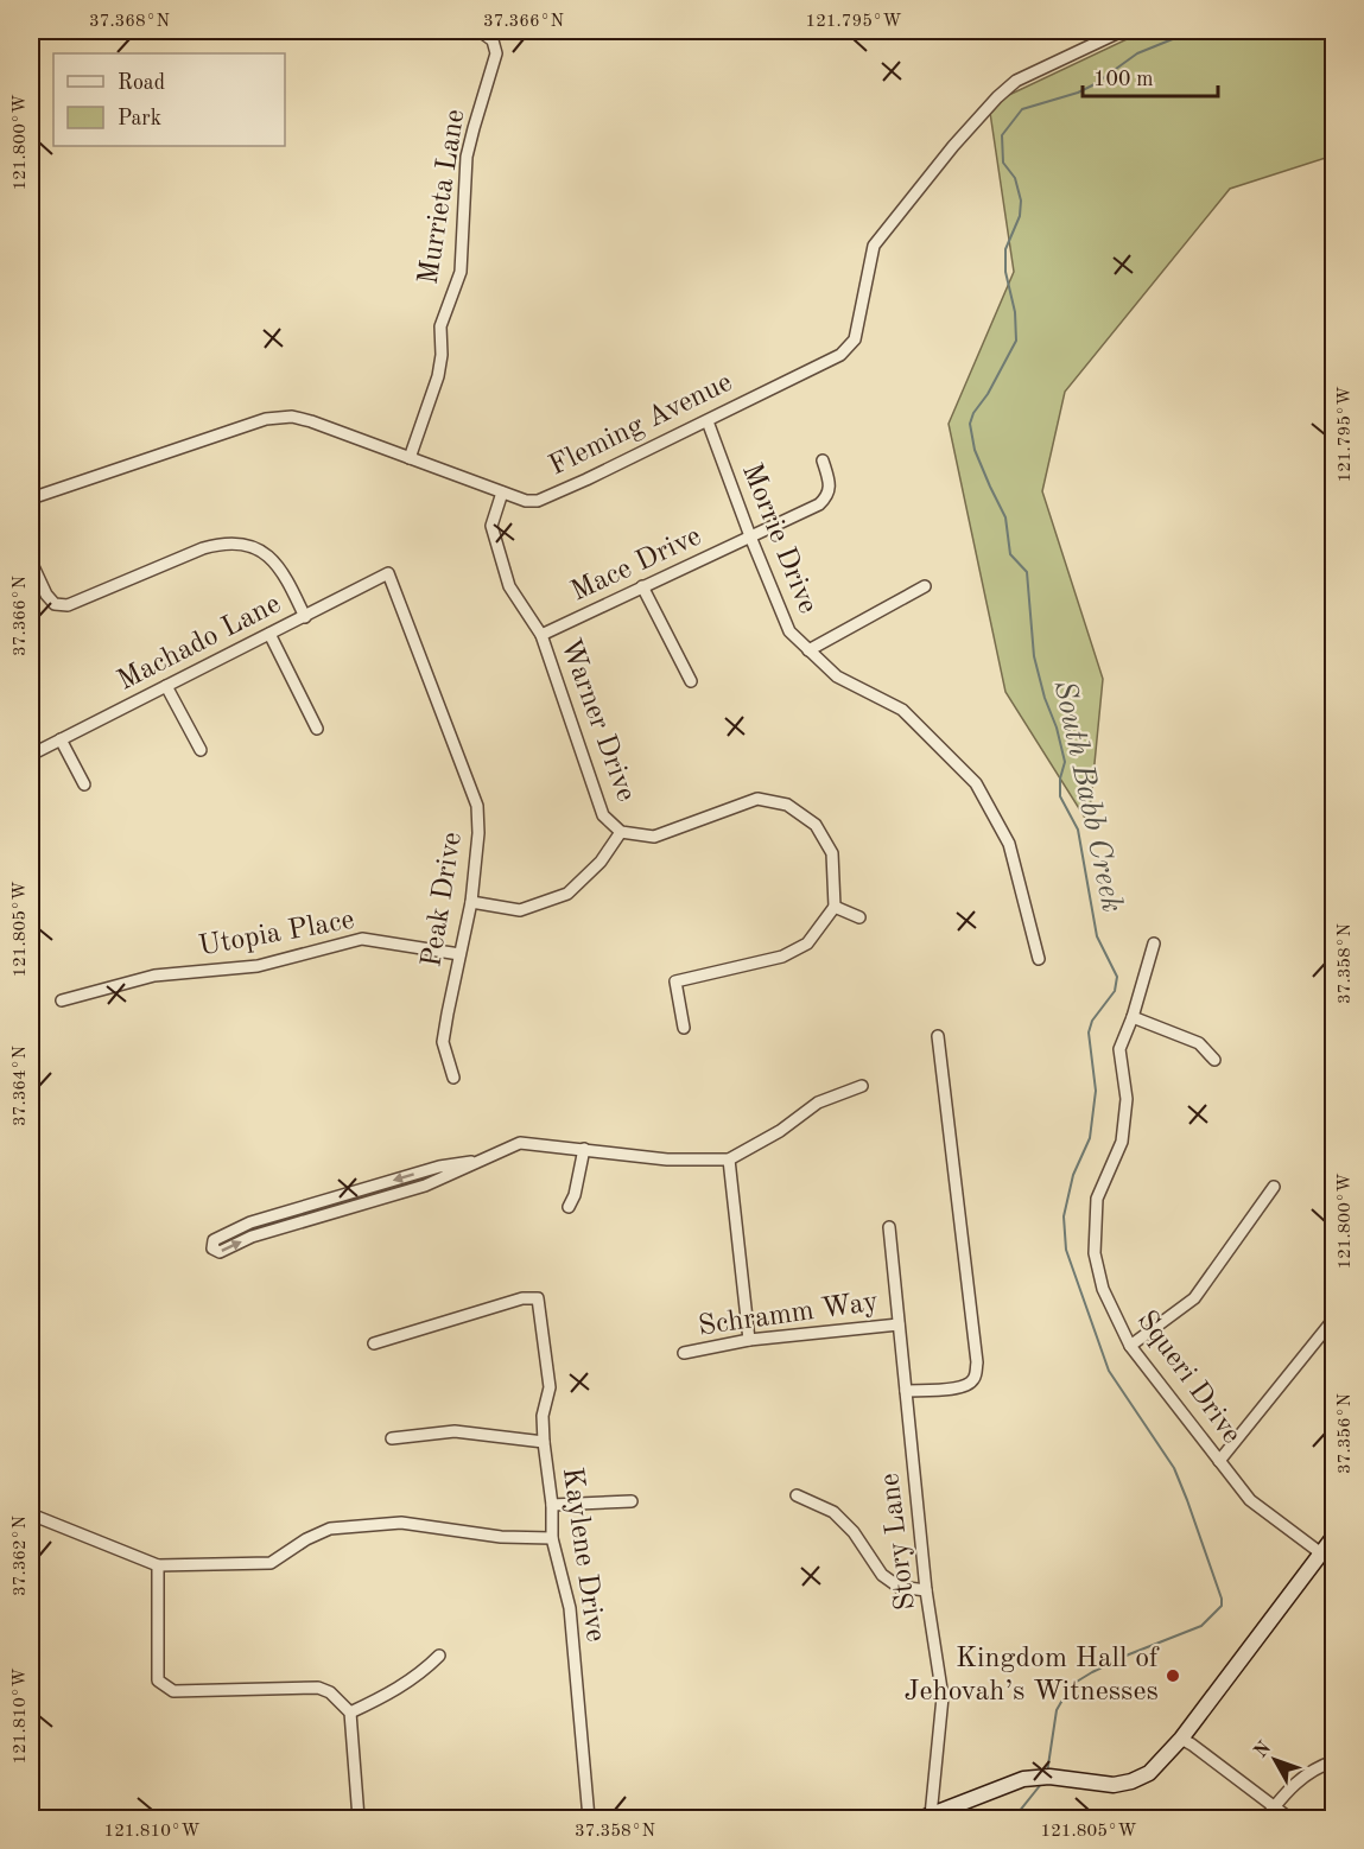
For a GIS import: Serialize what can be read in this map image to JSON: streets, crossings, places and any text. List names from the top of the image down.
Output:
{
  "streets": {
    "street": [
      "Murrieta Lane",
      "Fleming Avenue",
      "Morrie Drive",
      "Mace Drive",
      "Machado Lane",
      "Warner Drive",
      "Peak Drive",
      "Utopia Place",
      "Schramm Way",
      "Squeri Drive",
      "Story Lane",
      "Kaylene Drive"
    ]
  },
  "crossings": [
    ["Murrieta Lane", "Fleming Avenue"],
    ["Fleming Avenue", "Morrie Drive"],
    ["Fleming Avenue", "Warner Drive"],
    ["Morrie Drive", "Mace Drive"],
    ["Mace Drive", "Warner Drive"],
    ["Machado Lane", "Peak Drive"],
    ["Peak Drive", "Utopia Place"],
    ["Schramm Way", "Story Lane"]
  ],
  "water": ["South Babb Creek"],
  "places": ["Kingdom Hall of Jehovah’s Witnesses"],
  "legend": ["Road", "Park"],
  "scale_bar": "100 m",
  "north": "top left",
  "coordinates": [
    "37.368°N",
    "37.366°N",
    "121.795°W",
    "121.800°W",
    "121.805°W",
    "37.358°N",
    "37.364°N",
    "37.356°N",
    "37.362°N",
    "121.810°W"
  ]
}
